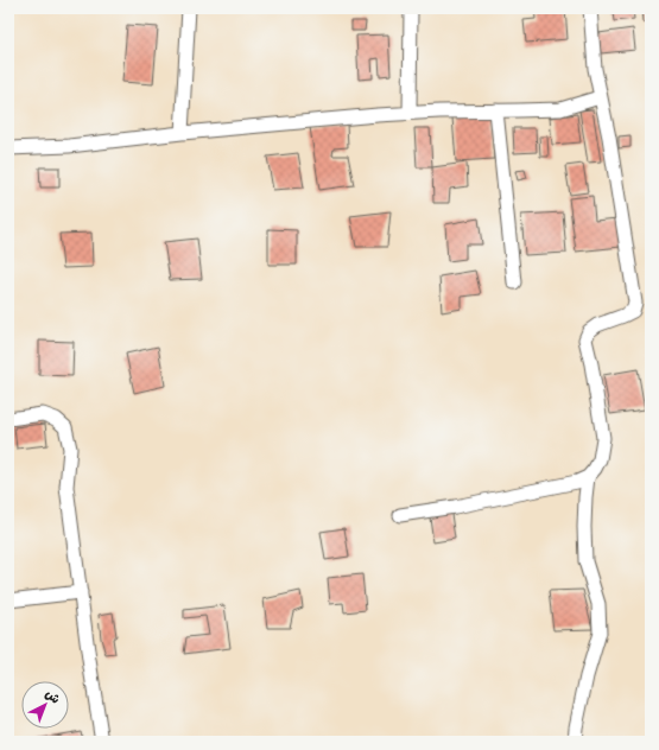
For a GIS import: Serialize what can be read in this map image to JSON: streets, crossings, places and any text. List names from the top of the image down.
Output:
{
  "north": "top right"
}
